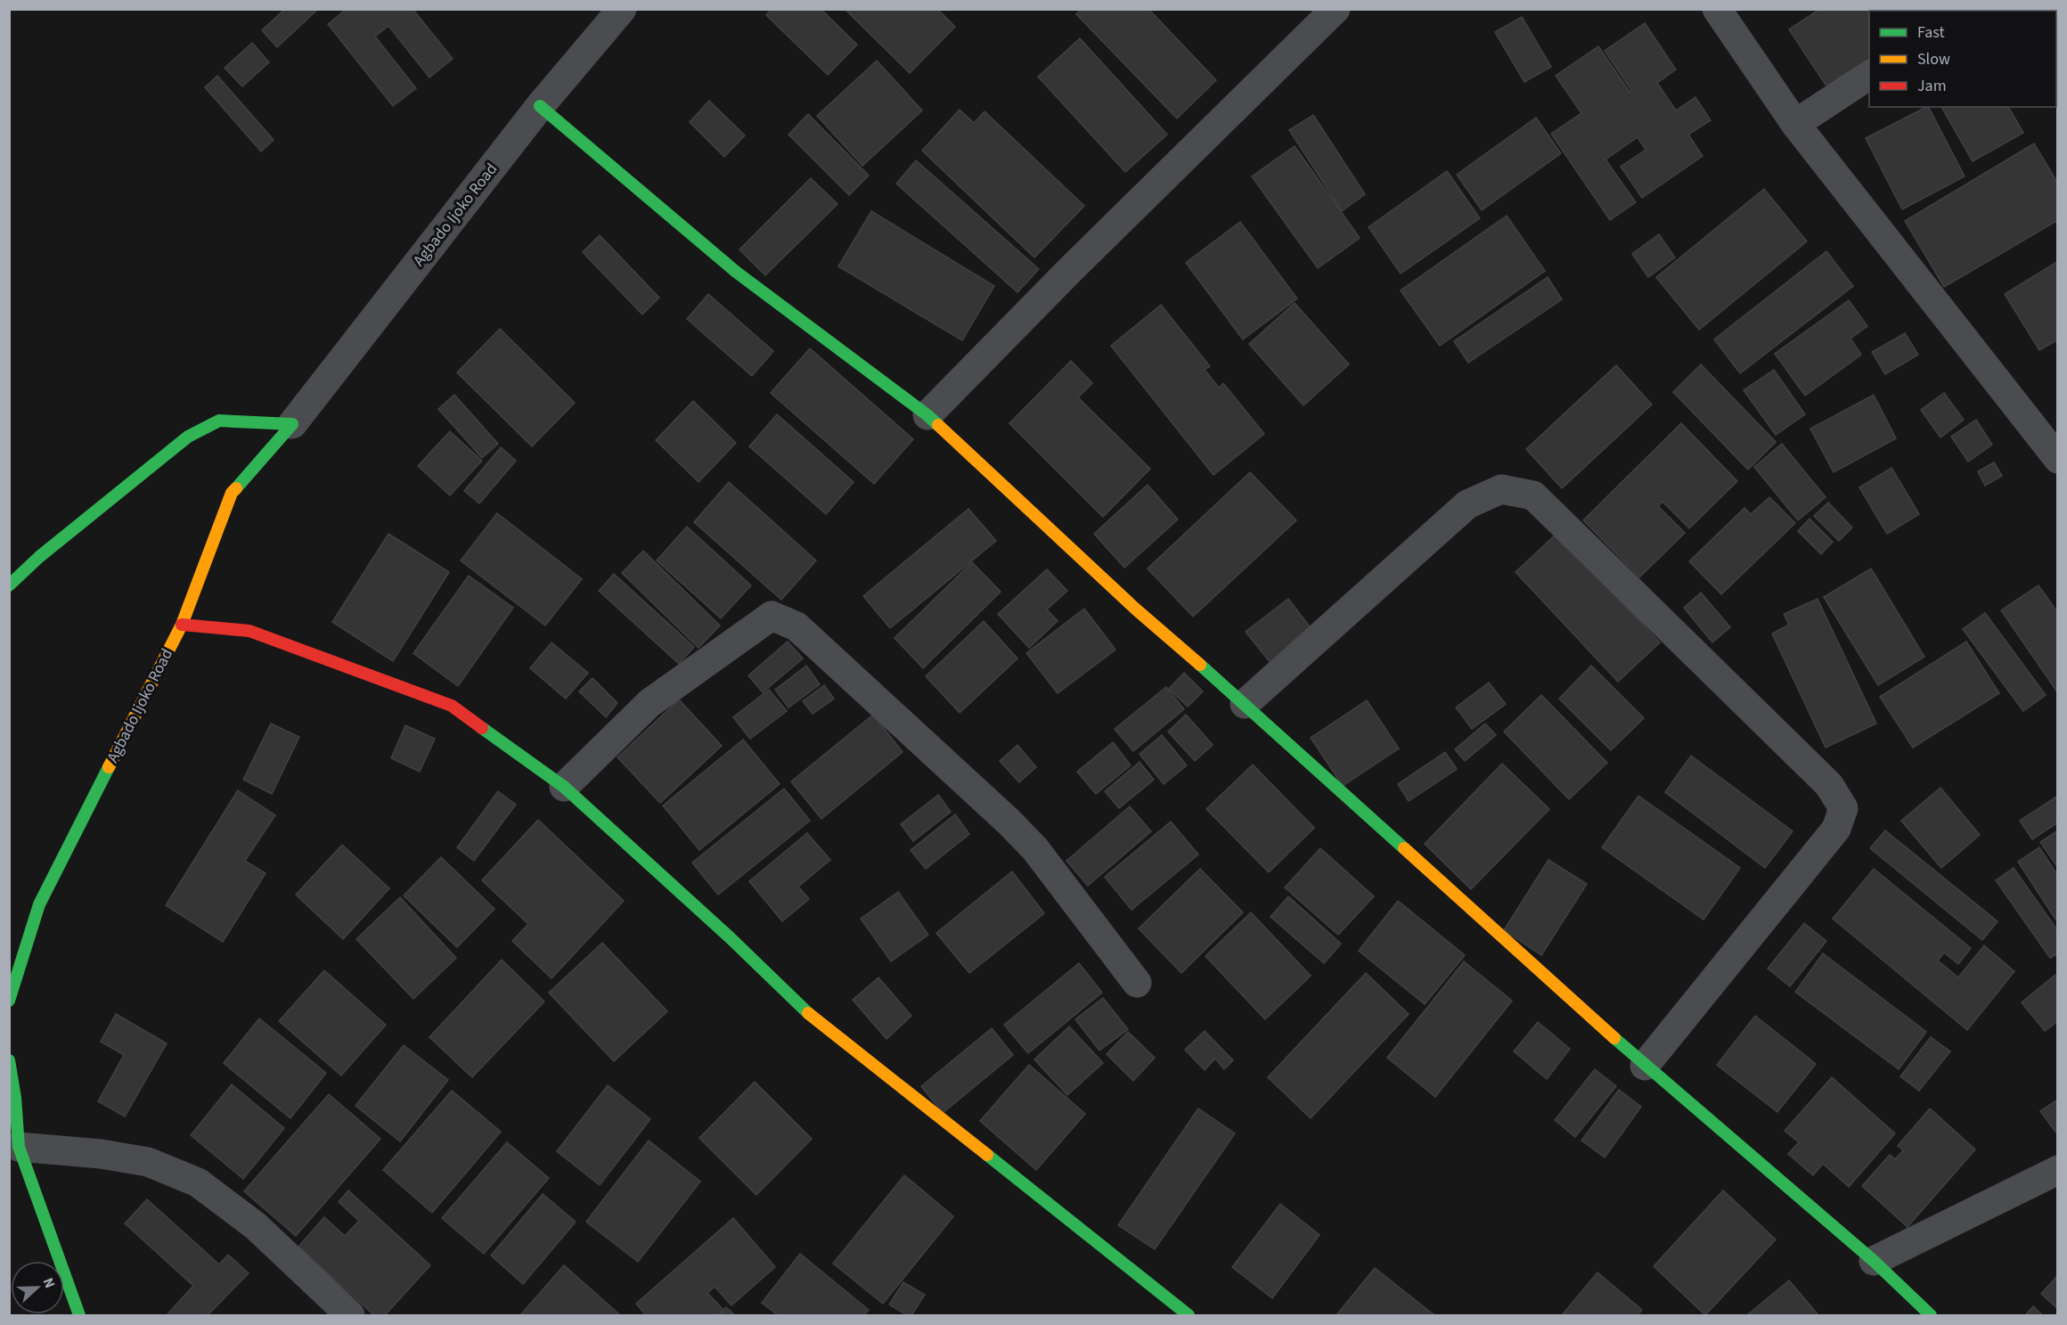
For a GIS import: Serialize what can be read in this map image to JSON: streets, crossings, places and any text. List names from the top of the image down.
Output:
{
  "streets": {
    "street": ["Agbado Ijoko Road"]
  },
  "legend": ["Fast", "Slow", "Jam"],
  "north": "right"
}
